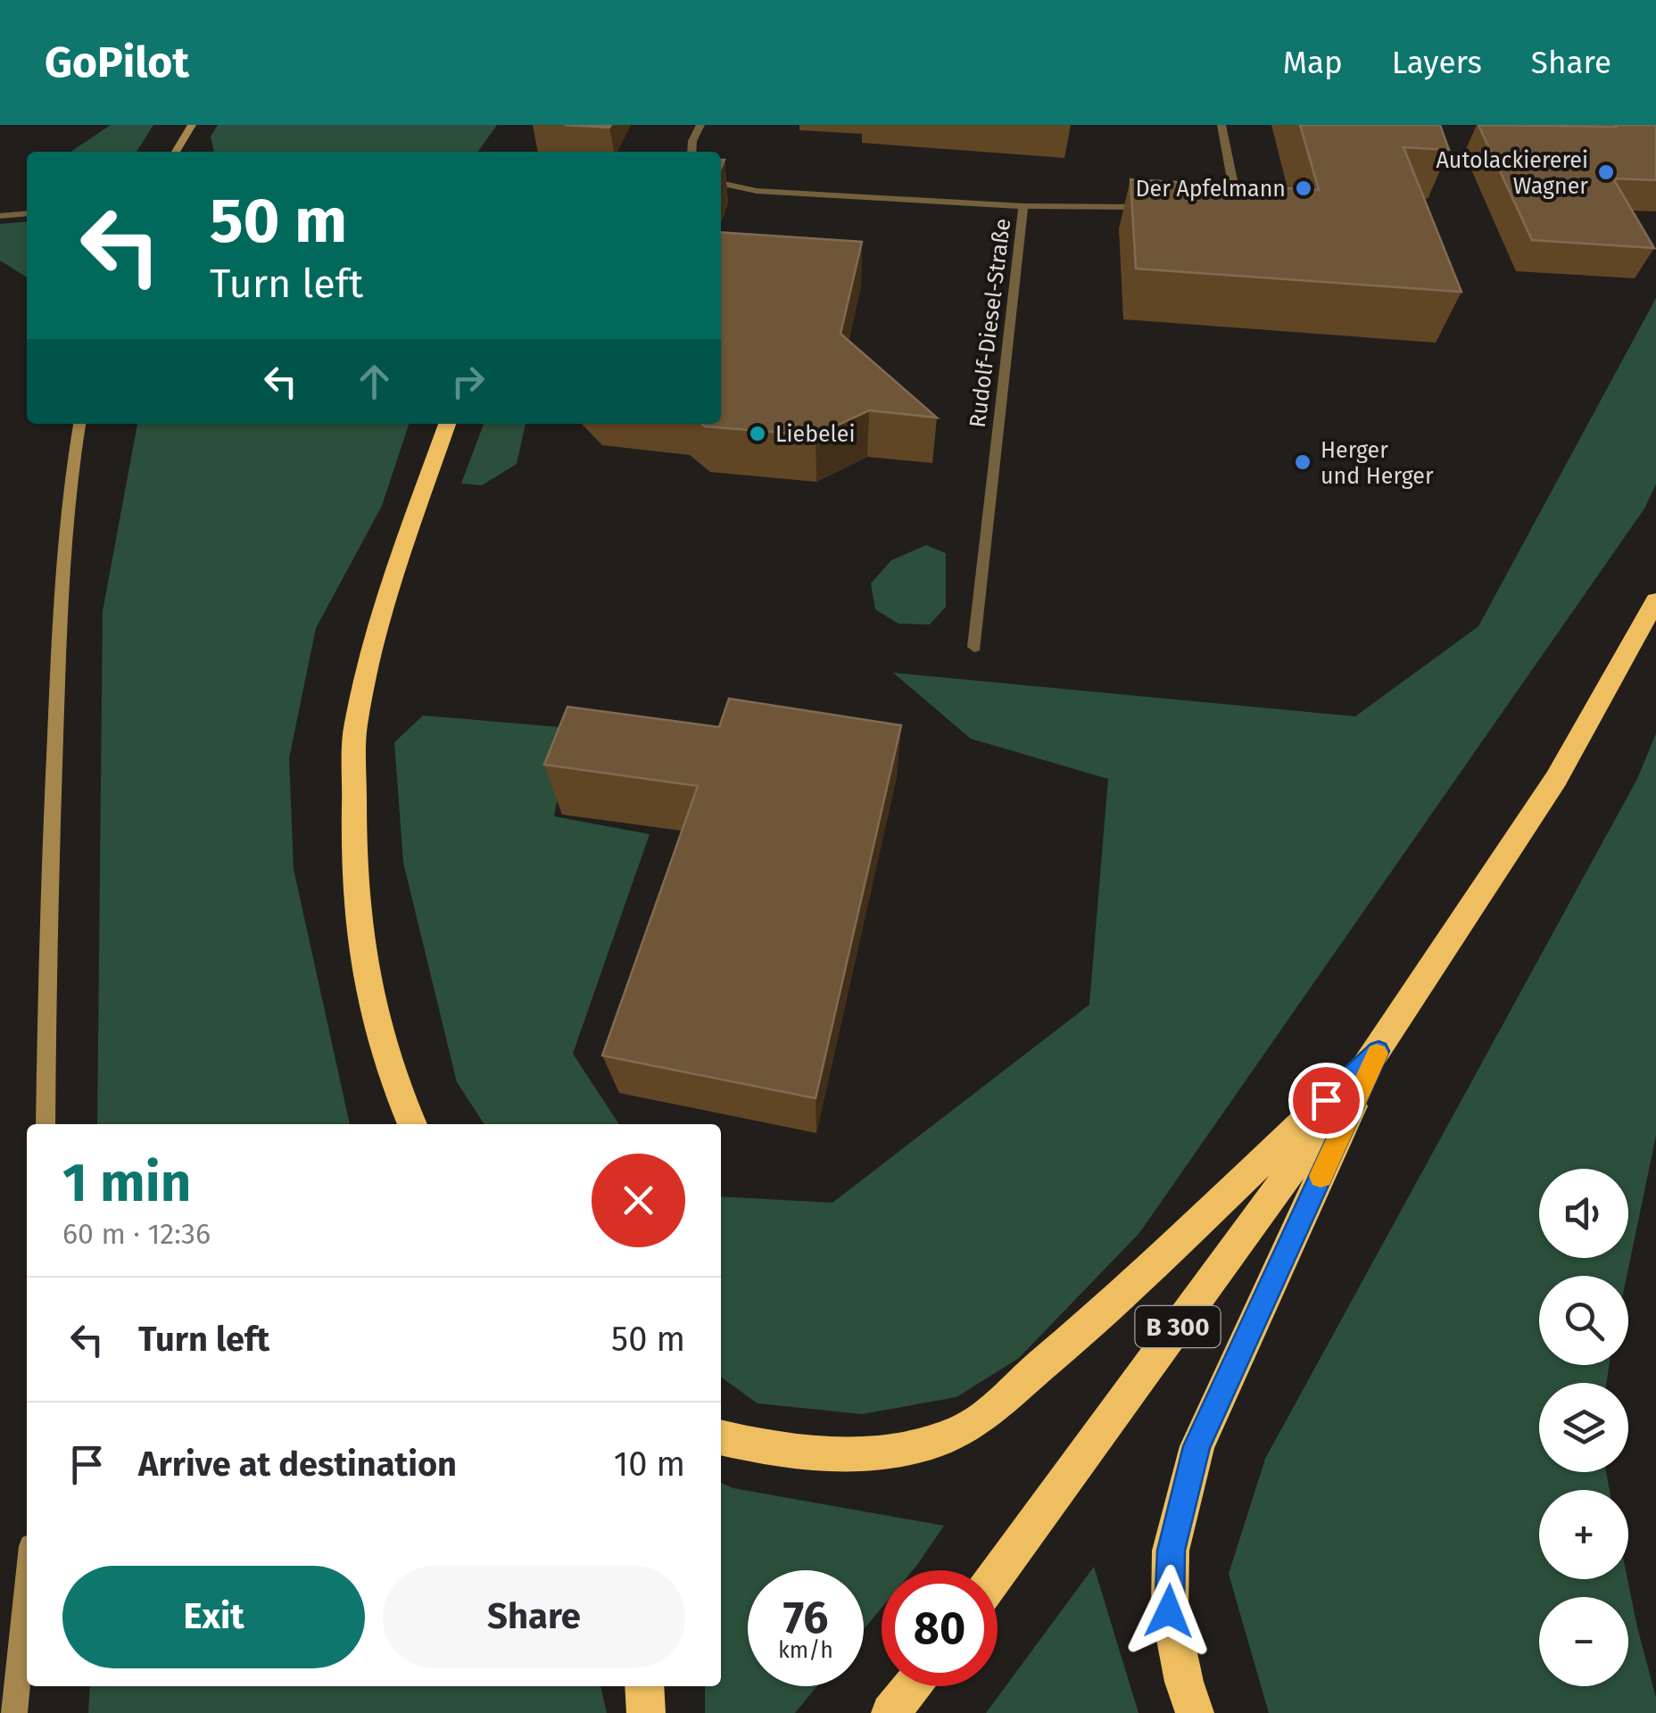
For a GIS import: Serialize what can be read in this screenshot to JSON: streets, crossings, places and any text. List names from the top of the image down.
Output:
{
  "streets": {
    "highway": ["B 300"],
    "street": ["Rudolf-Diesel-Straße"]
  },
  "places": [
    "Autolackiererei Wagner",
    "Der Apfelmann",
    "Liebelei",
    "Herger und Herger"
  ],
  "page": {
    "header": "GoPilot",
    "nav": ["Map", "Layers", "Share"],
    "turn": ["50 m", "Turn left"],
    "heading": ["1 min", "60 m · 12:36"],
    "map_buttons": ["+", "−"],
    "list": [
      {
        "name": "Turn left",
        "value": "50 m"
      },
      {
        "name": "Arrive at destination",
        "value": "10 m"
      }
    ],
    "buttons": ["Exit", "Share"],
    "speed": "76 km/h",
    "limit": "80"
  }
}
